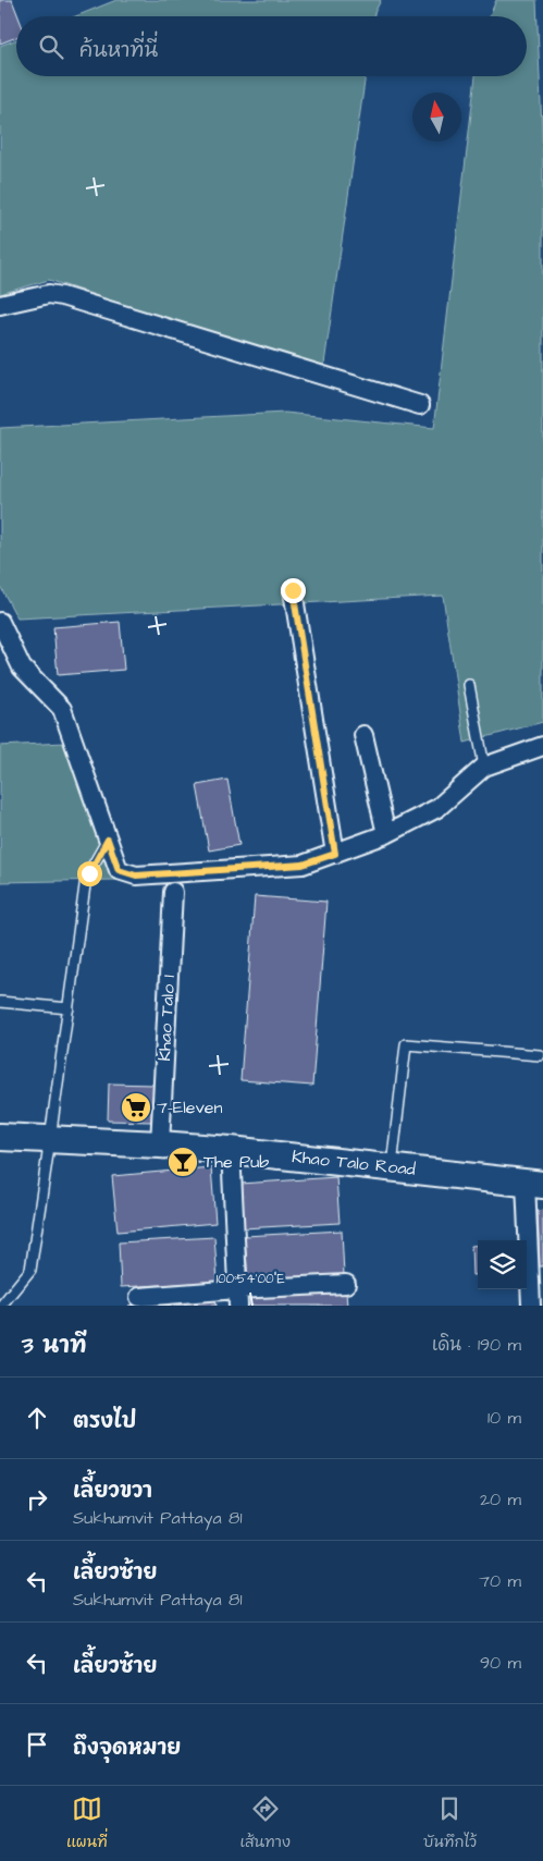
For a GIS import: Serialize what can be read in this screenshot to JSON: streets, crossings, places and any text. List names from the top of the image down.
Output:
{
  "streets": {
    "street": ["Khao Talo 1", "Khao Talo Road"]
  },
  "crossings": [
    ["Khao Talo 1", "Khao Talo Road"]
  ],
  "places": {
    "supermarket": ["7-Eleven"],
    "bar": ["The Pub"]
  },
  "north": "top",
  "page": {
    "search": "ค้นหาที่นี่",
    "heading": ["3 นาที", "เดิน · 190 m"],
    "list": [
      ["ตรงไป", "10 m"],
      ["เลี้ยวขวา", "Sukhumvit Pattaya 81", "20 m"],
      ["เลี้ยวซ้าย", "Sukhumvit Pattaya 81", "70 m"],
      ["เลี้ยวซ้าย", "90 m"],
      "ถึงจุดหมาย"
    ],
    "nav": ["แผนที่", "เส้นทาง", "บันทึกไว้"]
  },
  "coordinates": ["100°54'00\"E"]
}
